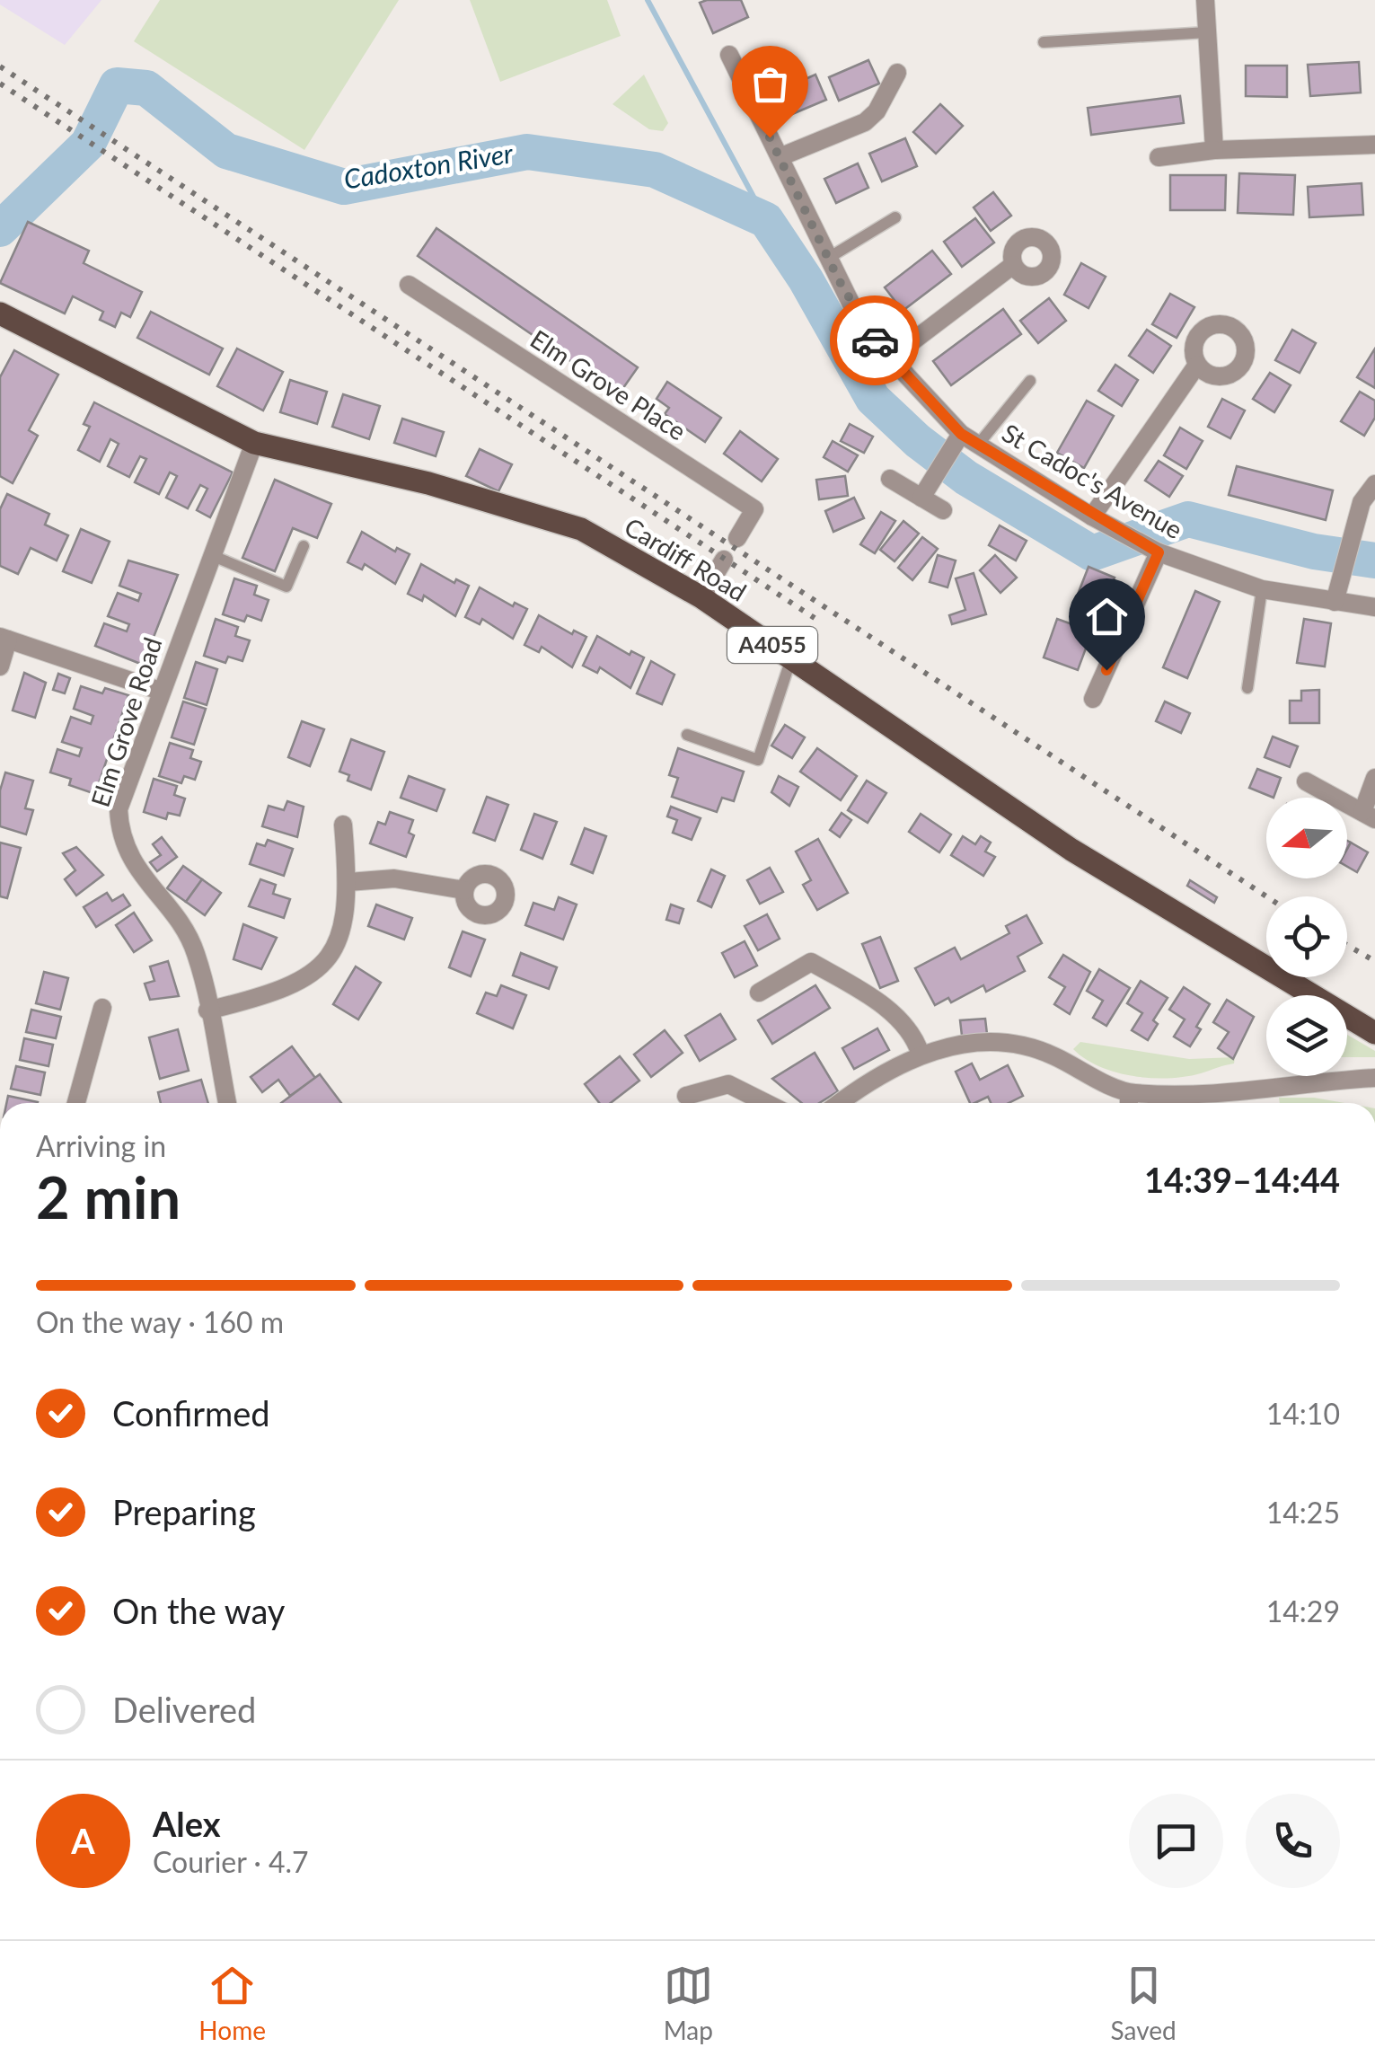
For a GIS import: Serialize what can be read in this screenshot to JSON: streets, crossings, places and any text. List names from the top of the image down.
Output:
{
  "streets": {
    "main road": ["Cardiff Road", "A4055"],
    "street": ["Elm Grove Place", "St Cadoc's Avenue", "Elm Grove Road"]
  },
  "crossings": [
    ["Cardiff Road", "Elm Grove Road"]
  ],
  "water": ["Cadoxton River"],
  "north": "left",
  "page": {
    "heading": ["2 min", "Arriving in", "14:39–14:44"],
    "panel": ["Alex", "Courier · 4.7"],
    "bar": "On the way · 160 m",
    "list": [
      ["Confirmed", "14:10"],
      ["Preparing", "14:25"],
      ["On the way", "14:29"],
      "Delivered"
    ],
    "round": "A",
    "tabs": ["Home", "Map", "Saved"]
  }
}
